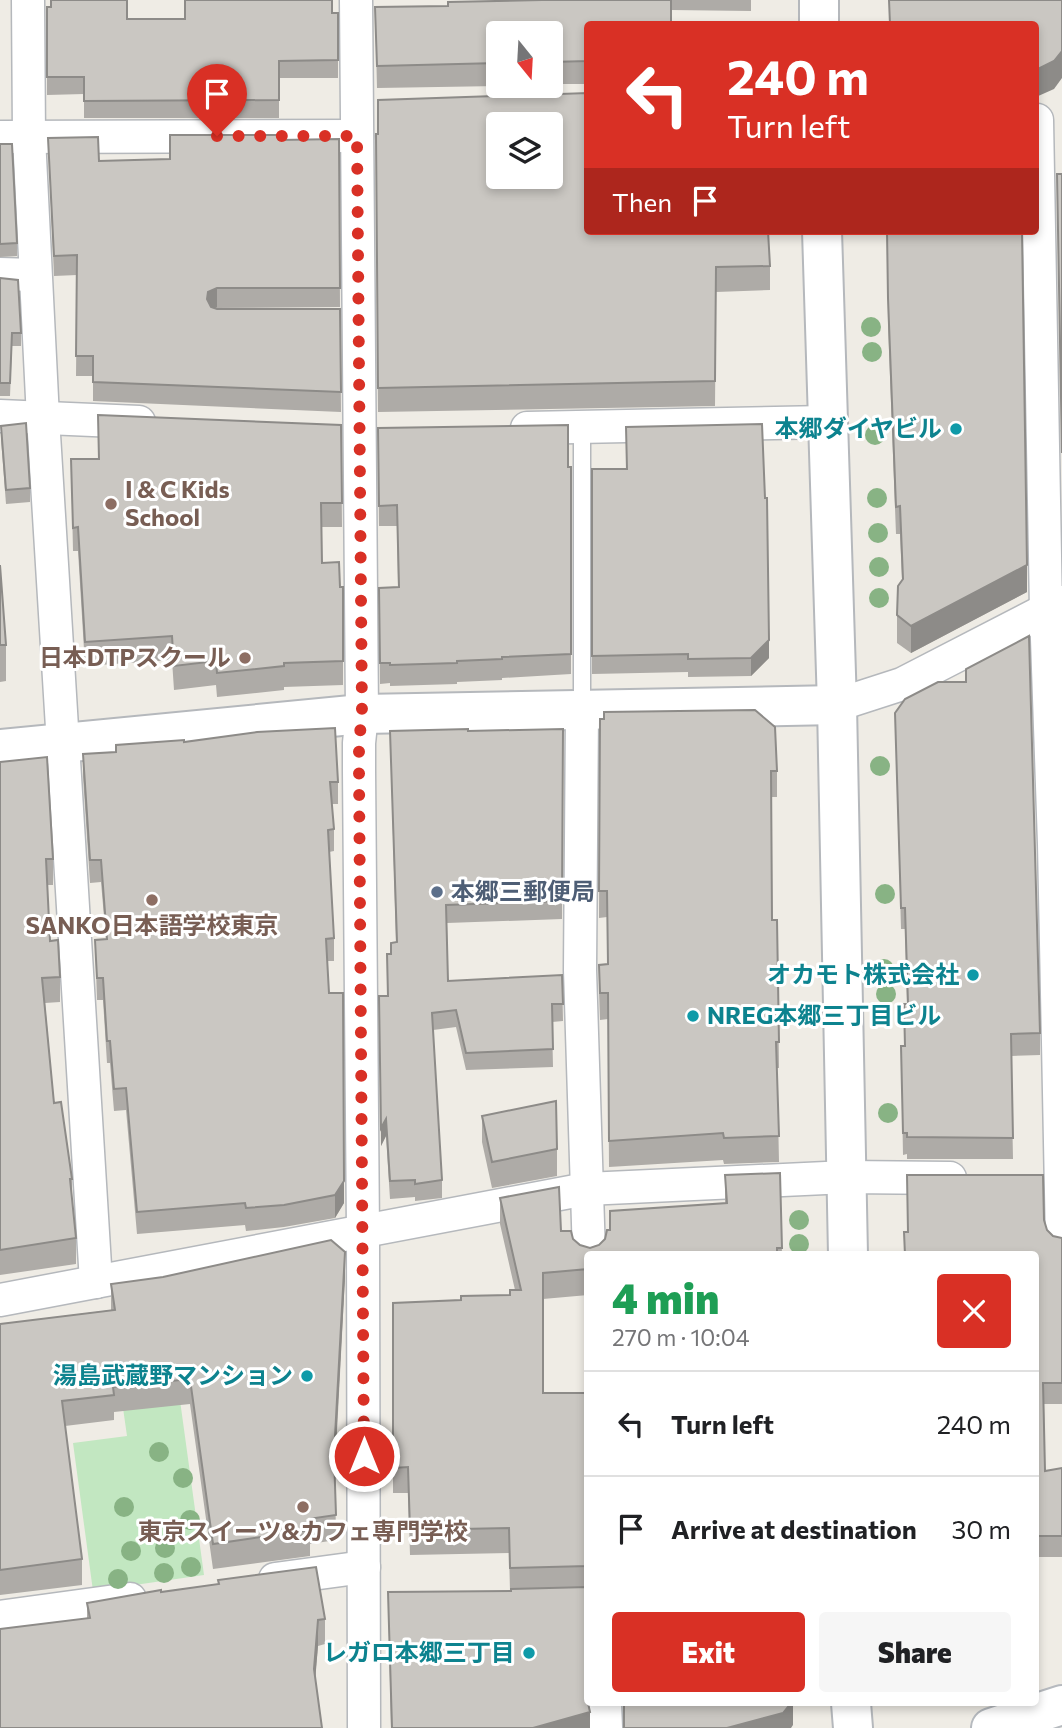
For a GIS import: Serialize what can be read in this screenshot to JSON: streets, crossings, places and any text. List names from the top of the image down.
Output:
{
  "places": [
    "本郷ダイヤビル",
    "I & C Kids School",
    "日本DTPスクール",
    "本郷三郵便局",
    "SANKO日本語学校東京",
    "オカモト株式会社",
    "NREG本郷三丁目ビル",
    "湯島武蔵野マンション",
    "東京スイーツ&カフェ専門学校",
    "レガロ本郷三丁目"
  ],
  "north": "bottom",
  "page": {
    "turn": ["240 m", "Turn left"],
    "then": "Then",
    "heading": ["4 min", "270 m · 10:04"],
    "list": [
      {
        "name": "Turn left",
        "value": "240 m"
      },
      {
        "name": "Arrive at destination",
        "value": "30 m"
      }
    ],
    "buttons": ["Exit", "Share"]
  }
}
